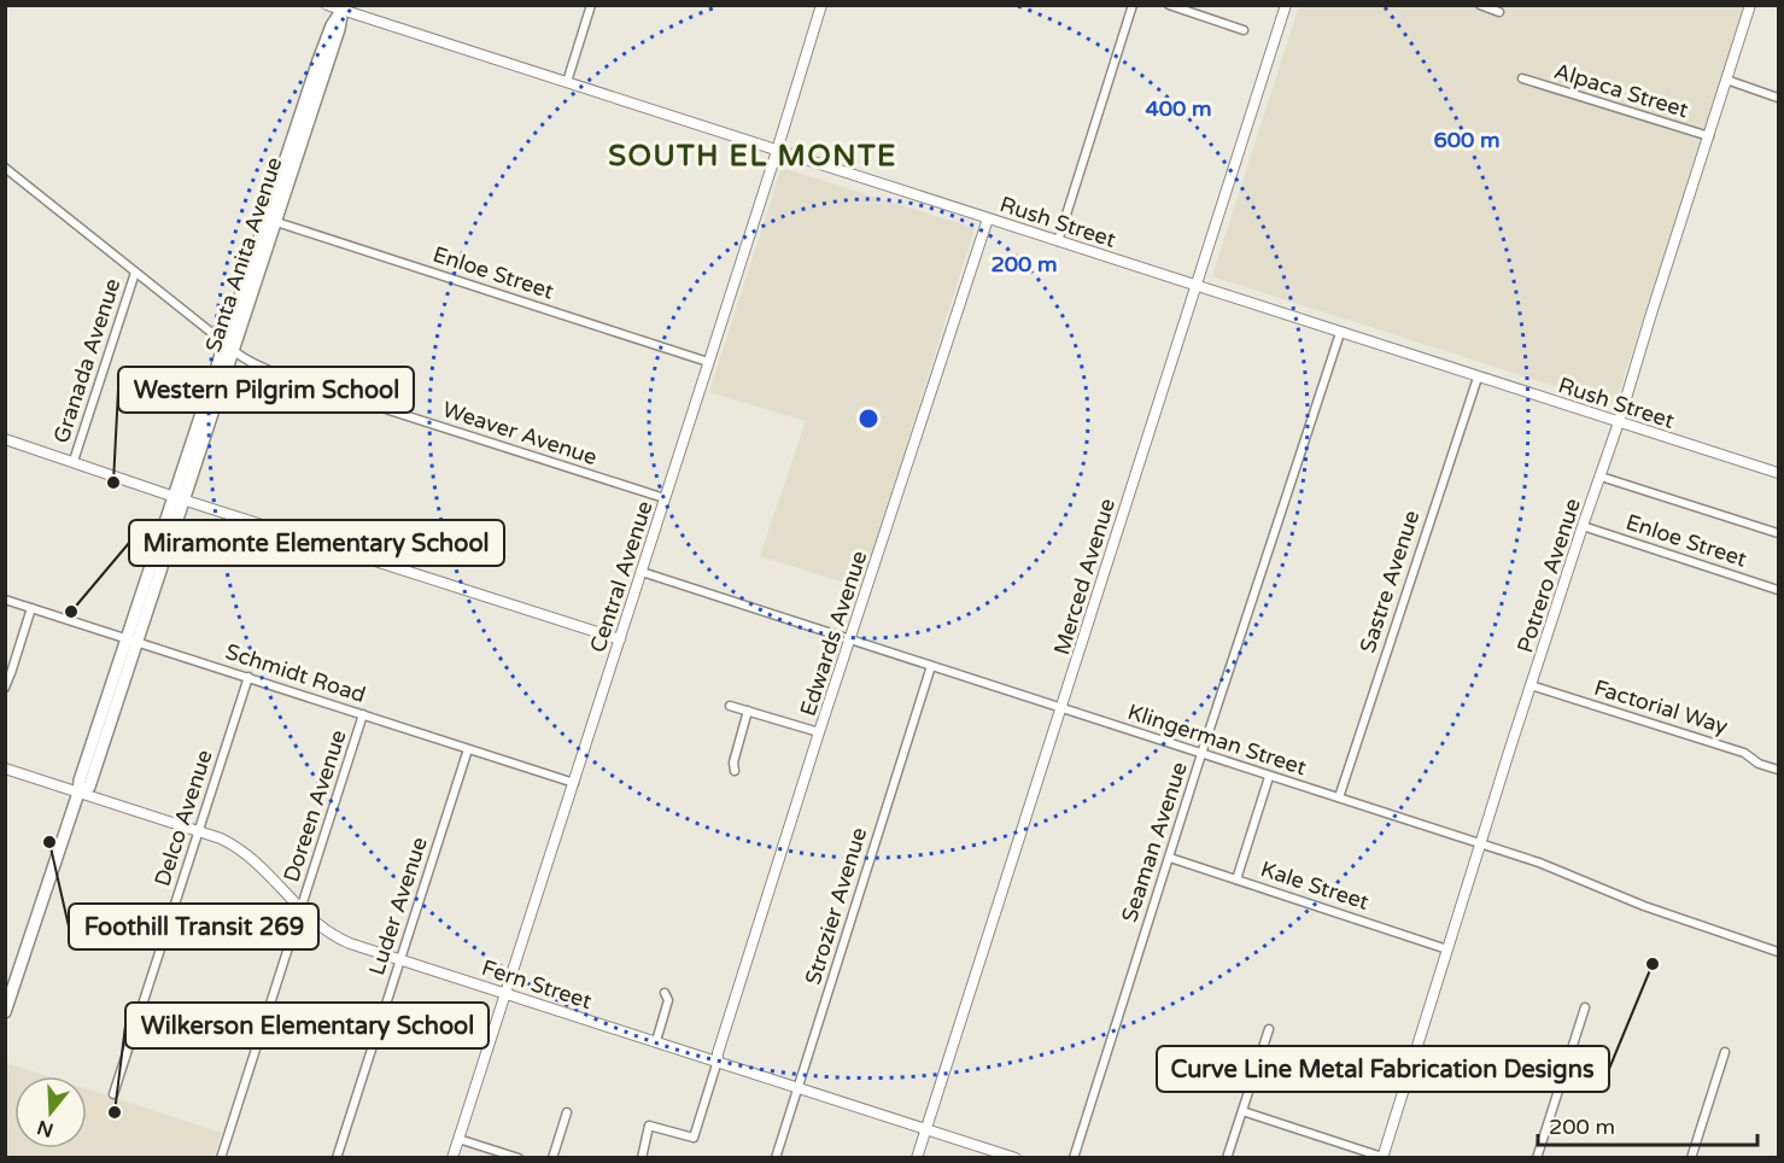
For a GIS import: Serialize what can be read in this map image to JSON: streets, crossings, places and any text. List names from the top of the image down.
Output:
{
  "streets": {
    "main road": ["Santa Anita Avenue"],
    "street": [
      "Alpaca Street",
      "Rush Street",
      "Enloe Street",
      "Granada Avenue",
      "Weaver Avenue",
      "Potrero Avenue",
      "Central Avenue",
      "Merced Avenue",
      "Sastre Avenue",
      "Edwards Avenue",
      "Schmidt Road",
      "Factorial Way",
      "Klingerman Street",
      "Doreen Avenue",
      "Delco Avenue",
      "Seaman Avenue",
      "Kale Street",
      "Luder Avenue",
      "Strozier Avenue",
      "Fern Street"
    ]
  },
  "crossings": [
    ["Alpaca Street", "Potrero Avenue"],
    ["Rush Street", "Santa Anita Avenue"],
    ["Rush Street", "Potrero Avenue"],
    ["Rush Street", "Central Avenue"],
    ["Rush Street", "Merced Avenue"],
    ["Rush Street", "Sastre Avenue"],
    ["Rush Street", "Edwards Avenue"],
    ["Rush Street", "Seaman Avenue"],
    ["Santa Anita Avenue", "Enloe Street"],
    ["Santa Anita Avenue", "Weaver Avenue"],
    ["Santa Anita Avenue", "Schmidt Road"],
    ["Santa Anita Avenue", "Fern Street"],
    ["Enloe Street", "Potrero Avenue"],
    ["Enloe Street", "Central Avenue"],
    ["Granada Avenue", "Weaver Avenue"],
    ["Weaver Avenue", "Central Avenue"],
    ["Potrero Avenue", "Factorial Way"],
    ["Potrero Avenue", "Klingerman Street"],
    ["Potrero Avenue", "Kale Street"],
    ["Central Avenue", "Schmidt Road"],
    ["Central Avenue", "Klingerman Street"],
    ["Central Avenue", "Fern Street"],
    ["Merced Avenue", "Klingerman Street"],
    ["Merced Avenue", "Fern Street"],
    ["Sastre Avenue", "Klingerman Street"],
    ["Edwards Avenue", "Klingerman Street"],
    ["Edwards Avenue", "Fern Street"],
    ["Schmidt Road", "Doreen Avenue"],
    ["Schmidt Road", "Delco Avenue"],
    ["Schmidt Road", "Luder Avenue"],
    ["Klingerman Street", "Seaman Avenue"],
    ["Klingerman Street", "Strozier Avenue"],
    ["Doreen Avenue", "Fern Street"],
    ["Delco Avenue", "Fern Street"],
    ["Seaman Avenue", "Kale Street"],
    ["Luder Avenue", "Fern Street"],
    ["Strozier Avenue", "Fern Street"]
  ],
  "districts": ["SOUTH EL MONTE"],
  "places": [
    "Western Pilgrim School",
    "Miramonte Elementary School",
    "Foothill Transit 269",
    "Curve Line Metal Fabrication Designs",
    "Wilkerson Elementary School"
  ],
  "scale_bar": "200 m",
  "north": "bottom",
  "rings": ["400 m", "600 m", "200 m"]
}
